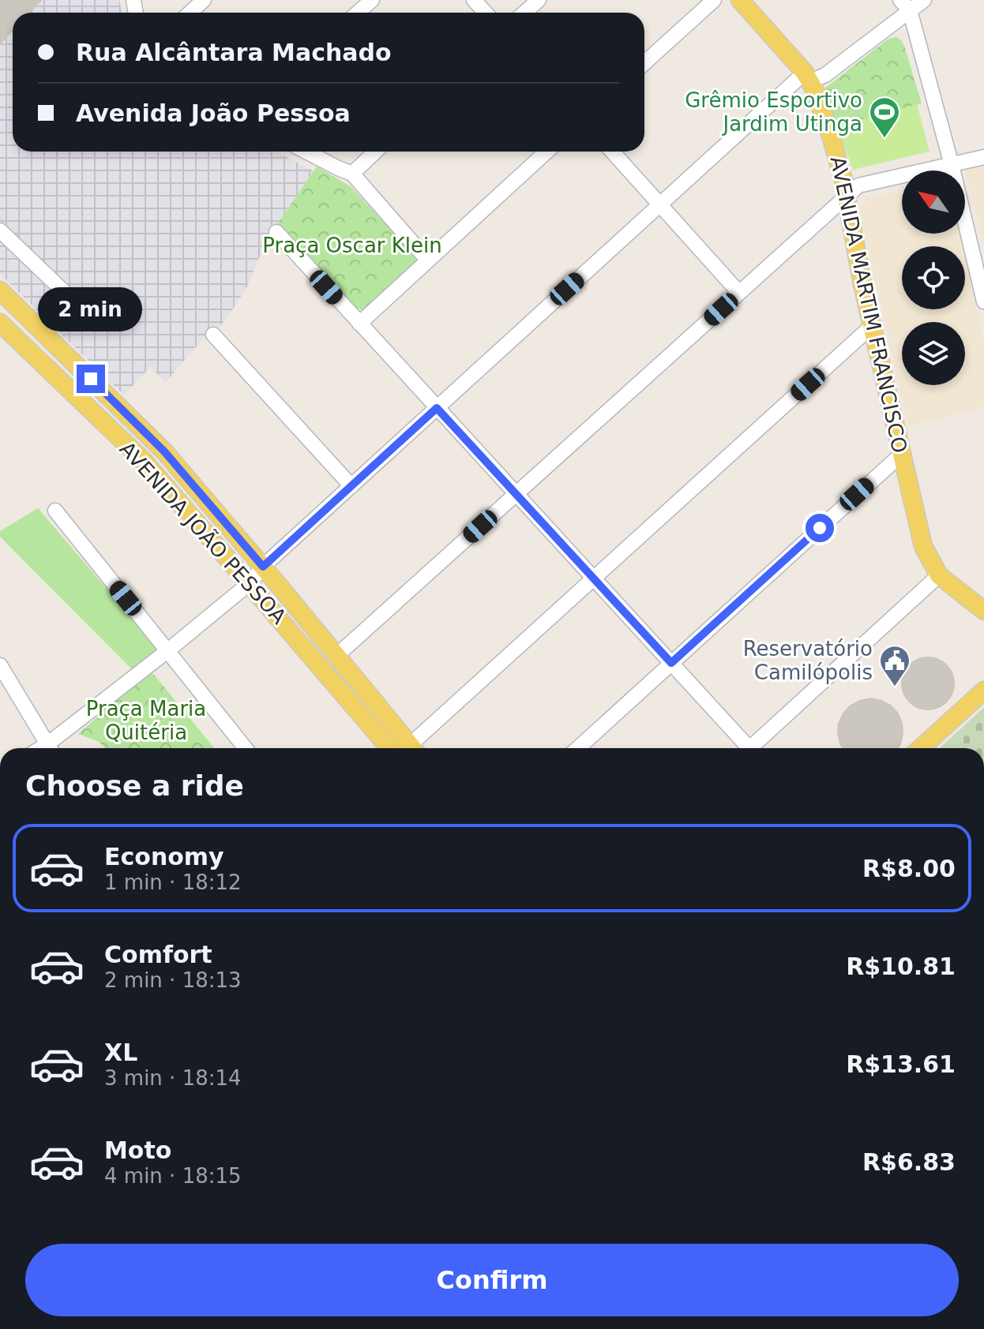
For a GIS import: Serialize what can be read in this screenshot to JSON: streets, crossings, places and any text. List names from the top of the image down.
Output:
{
  "streets": {
    "main road": ["AVENIDA MARTIM FRANCISCO", "AVENIDA JOÃO PESSOA"]
  },
  "parks": ["Praça Oscar Klein", "Praça Maria Quitéria"],
  "places": {
    "sports": ["Grêmio Esportivo Jardim Utinga"],
    "public building": ["Reservatório Camilópolis"]
  },
  "north": "top left",
  "page": {
    "banner": ["Rua Alcântara Machado", "Avenida João Pessoa"],
    "bubble": "2 min",
    "heading": "Choose a ride",
    "list": [
      {
        "name": "Economy",
        "note": "1 min · 18:12",
        "value": "R$8.00"
      },
      {
        "name": "Comfort",
        "note": "2 min · 18:13",
        "value": "R$10.81"
      },
      {
        "name": "XL",
        "note": "3 min · 18:14",
        "value": "R$13.61"
      },
      {
        "name": "Moto",
        "note": "4 min · 18:15",
        "value": "R$6.83"
      }
    ],
    "buttons": "Confirm"
  }
}
